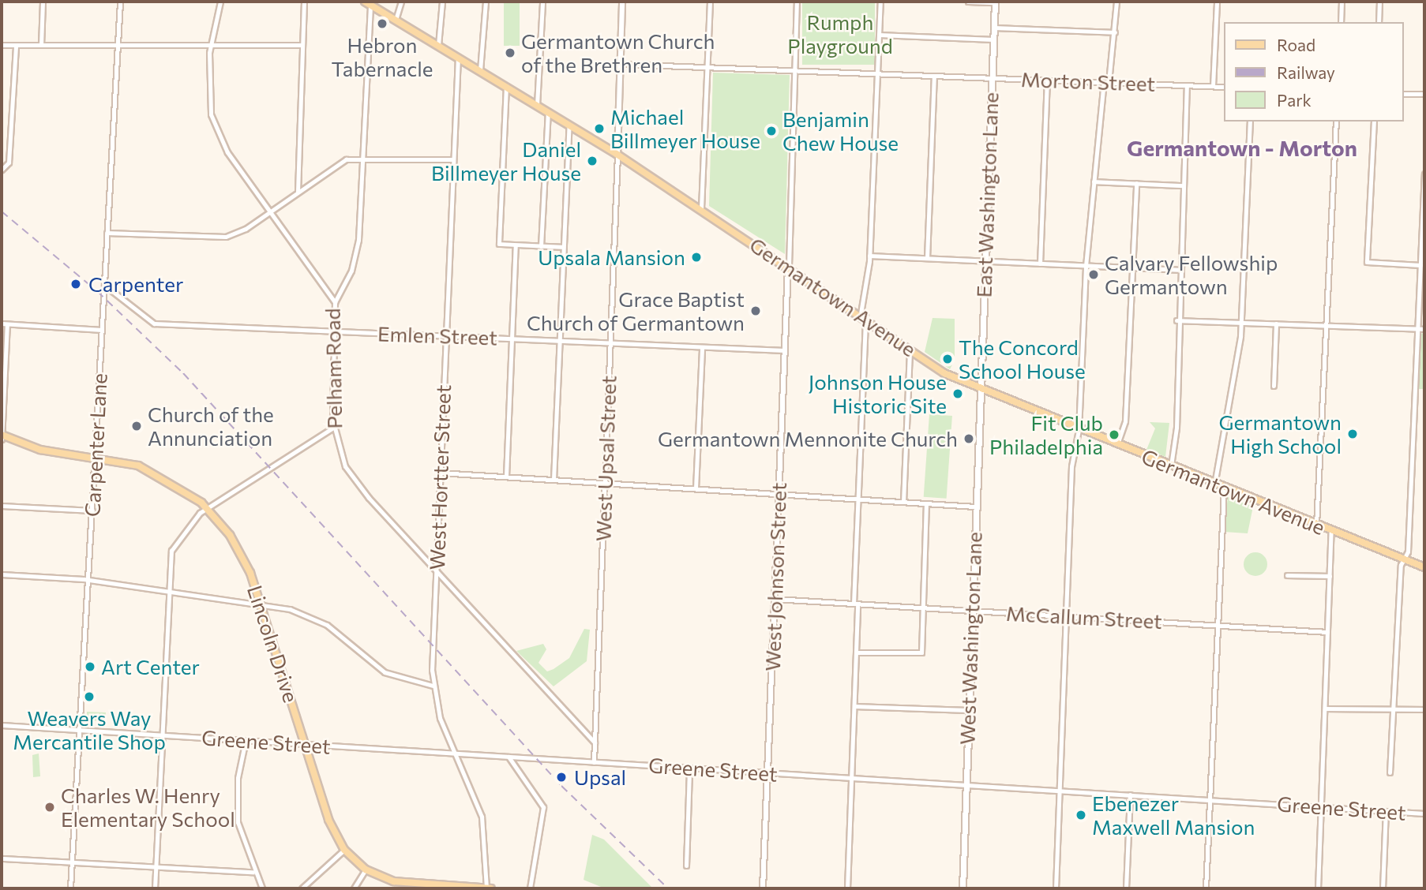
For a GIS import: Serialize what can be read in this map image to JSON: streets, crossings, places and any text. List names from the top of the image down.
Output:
{
  "streets": {
    "main road": [
      "East Washington Lane",
      "Germantown Avenue",
      "West Washington Lane",
      "Lincoln Drive"
    ],
    "street": [
      "Morton Street",
      "Emlen Street",
      "Pelham Road",
      "Carpenter Lane",
      "West Upsal Street",
      "West Hortter Street",
      "West Johnson Street",
      "McCallum Street",
      "Greene Street"
    ]
  },
  "crossings": [
    ["Morton Street", "East Washington Lane"],
    ["East Washington Lane", "Germantown Avenue"],
    ["East Washington Lane", "West Washington Lane"],
    ["Germantown Avenue", "West Upsal Street"],
    ["Germantown Avenue", "West Hortter Street"],
    ["Germantown Avenue", "West Johnson Street"],
    ["Germantown Avenue", "West Washington Lane"],
    ["Emlen Street", "Pelham Road"],
    ["Emlen Street", "Carpenter Lane"],
    ["Emlen Street", "West Upsal Street"],
    ["Emlen Street", "West Hortter Street"],
    ["Emlen Street", "West Johnson Street"],
    ["Pelham Road", "West Upsal Street"],
    ["Pelham Road", "West Hortter Street"],
    ["Carpenter Lane", "Lincoln Drive"],
    ["Carpenter Lane", "Greene Street"],
    ["West Upsal Street", "Greene Street"],
    ["West Hortter Street", "Lincoln Drive"],
    ["West Hortter Street", "Greene Street"],
    ["West Johnson Street", "McCallum Street"],
    ["West Johnson Street", "Greene Street"],
    ["McCallum Street", "West Washington Lane"],
    ["West Washington Lane", "Greene Street"],
    ["Lincoln Drive", "Greene Street"]
  ],
  "districts": ["Germantown - Morton"],
  "parks": ["Rumph Playground"],
  "places": [
    "Hebron Tabernacle",
    "Germantown Church of the Brethren",
    "Michael Billmeyer House",
    "Benjamin Chew House",
    "Daniel Billmeyer House",
    "Upsala Mansion",
    "Calvary Fellowship Germantown",
    "Carpenter",
    "Grace Baptist Church of Germantown",
    "The Concord School House",
    "Johnson House Historic Site",
    "Church of the Annunciation",
    "Germantown High School",
    "Fit Club Philadelphia",
    "Germantown Mennonite Church",
    "Art Center",
    "Weavers Way Mercantile Shop",
    "Upsal",
    "Charles W. Henry Elementary School",
    "Ebenezer Maxwell Mansion"
  ],
  "legend": ["Road", "Railway", "Park"]
}
